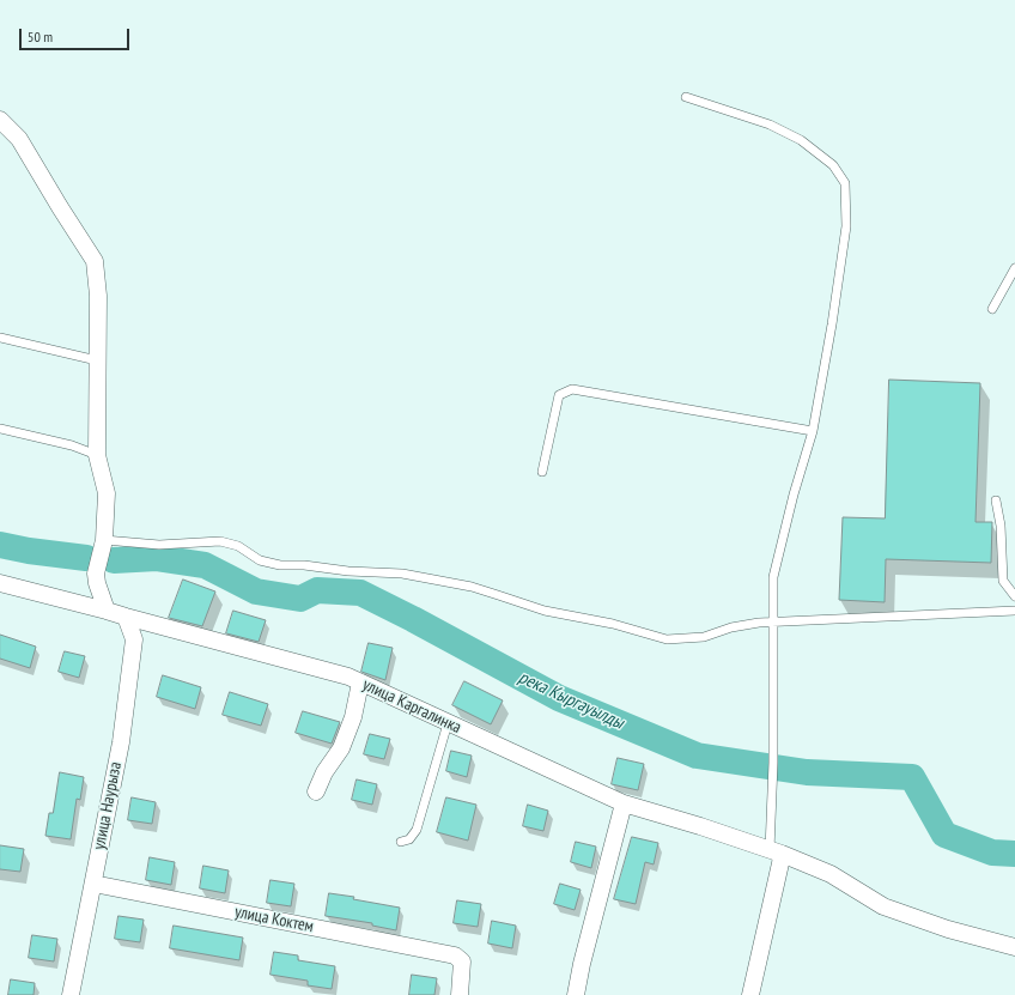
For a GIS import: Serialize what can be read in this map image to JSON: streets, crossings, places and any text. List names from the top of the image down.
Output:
{
  "streets": {
    "street": ["улица Каргалинка", "улица Наурыза", "улица Коктем"]
  },
  "crossings": [
    ["улица Каргалинка", "улица Наурыза"],
    ["улица Наурыза", "улица Коктем"]
  ],
  "water": ["река Кыргауылды"],
  "scale_bar": "50 m"
}
